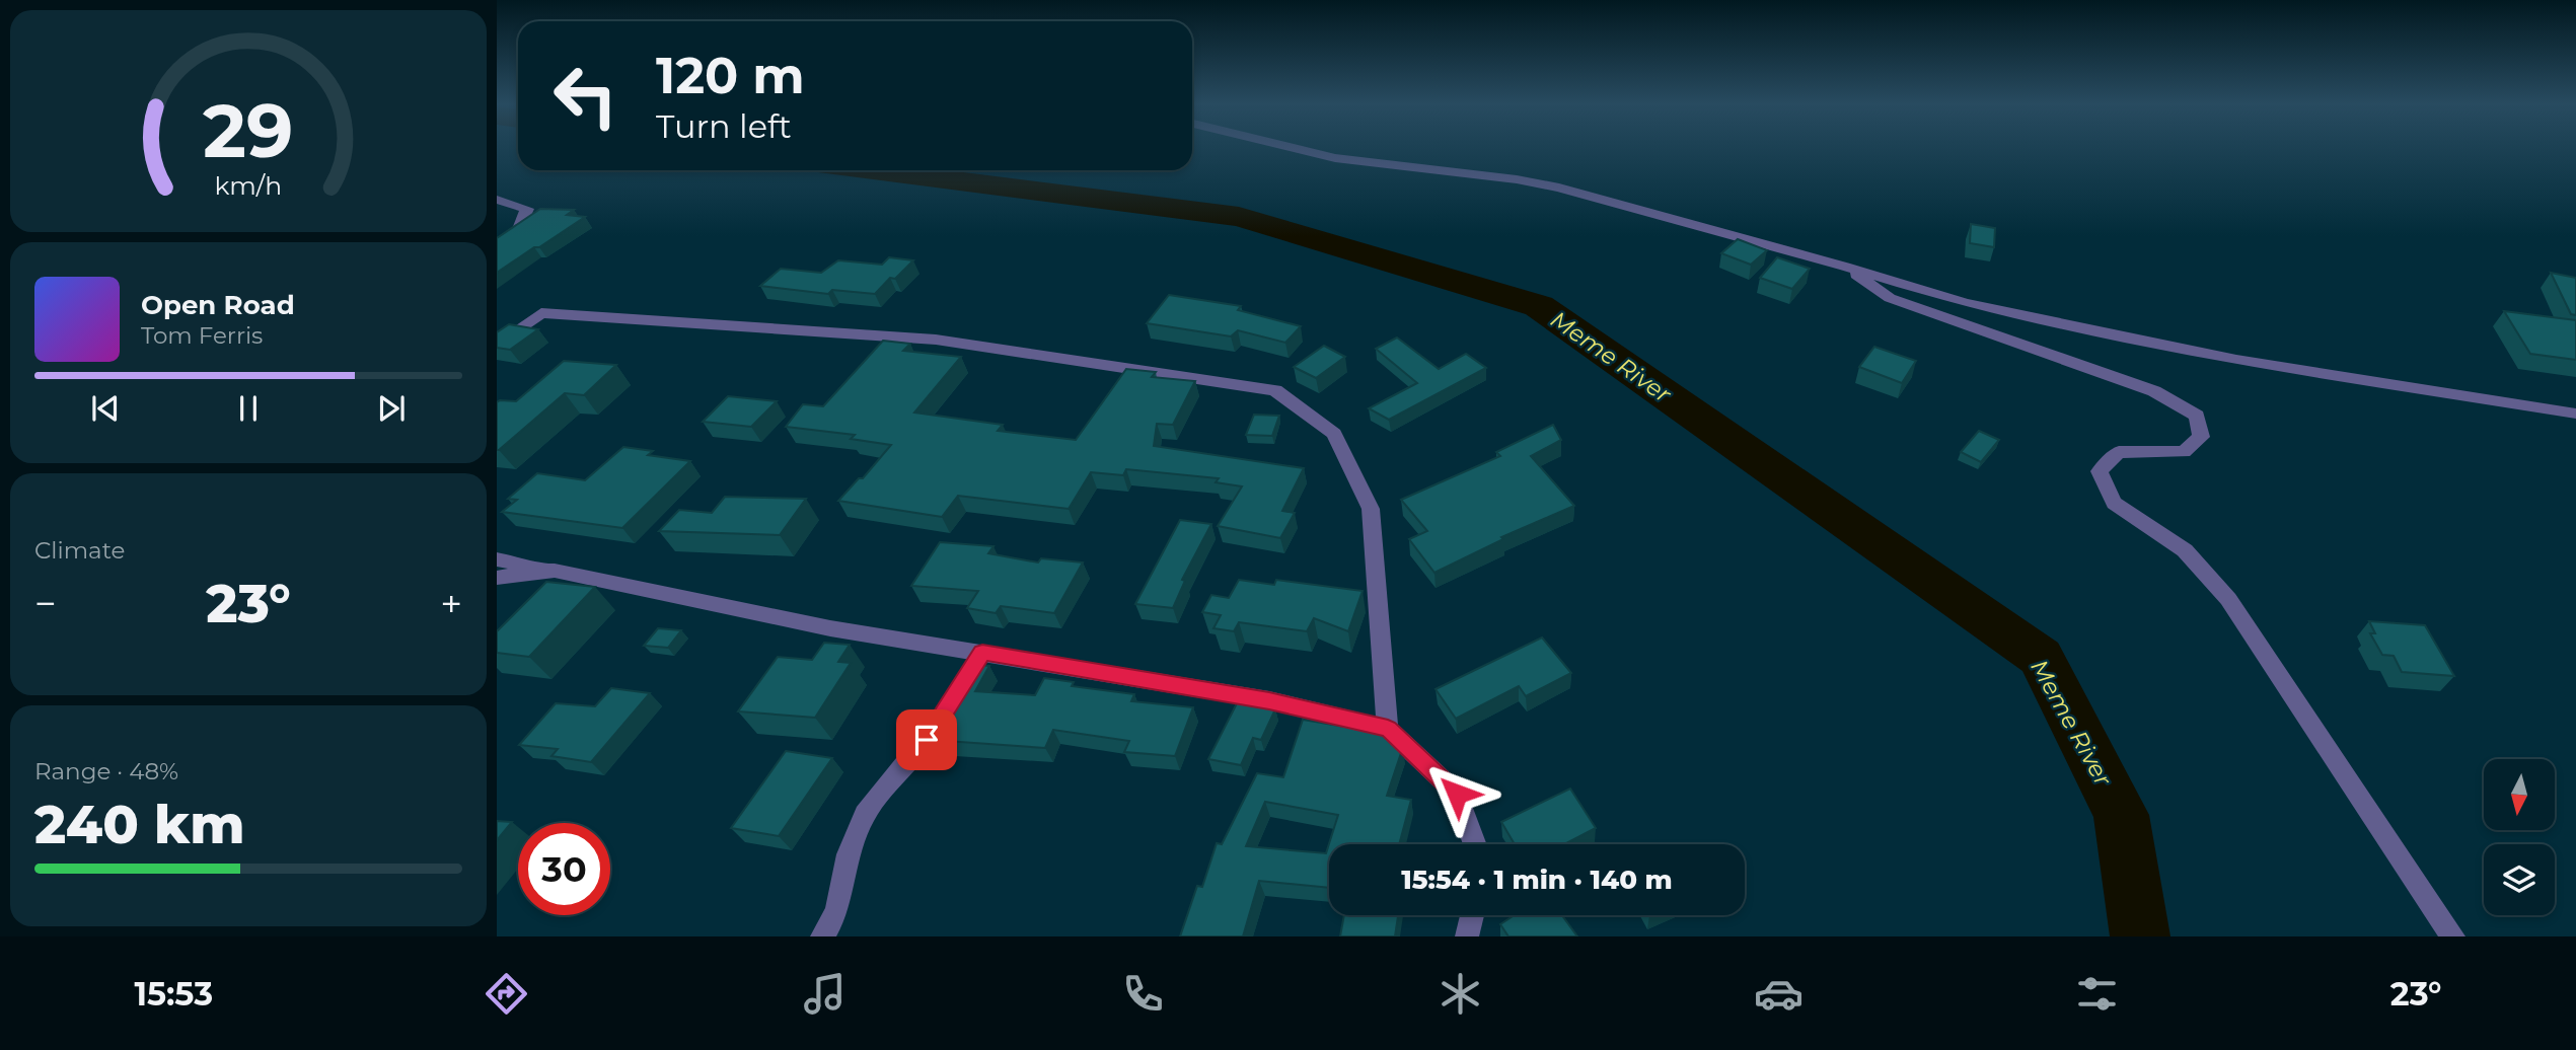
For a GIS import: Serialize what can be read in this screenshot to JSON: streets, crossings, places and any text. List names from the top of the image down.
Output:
{
  "water": ["Meme River"],
  "north": "bottom",
  "page": {
    "turn": ["120 m", "Turn left"],
    "song": ["Open Road", "Tom Ferris"],
    "tile": [
      "Climate",
      ["Range · 48%", "240 km"]
    ],
    "heat": ["−", "23°", "+"],
    "limit": "30",
    "trip": "15:54 · 1 min · 140 m",
    "tabs": ["15:53", "23°"],
    "gauge": ["29", "km/h"]
  }
}
